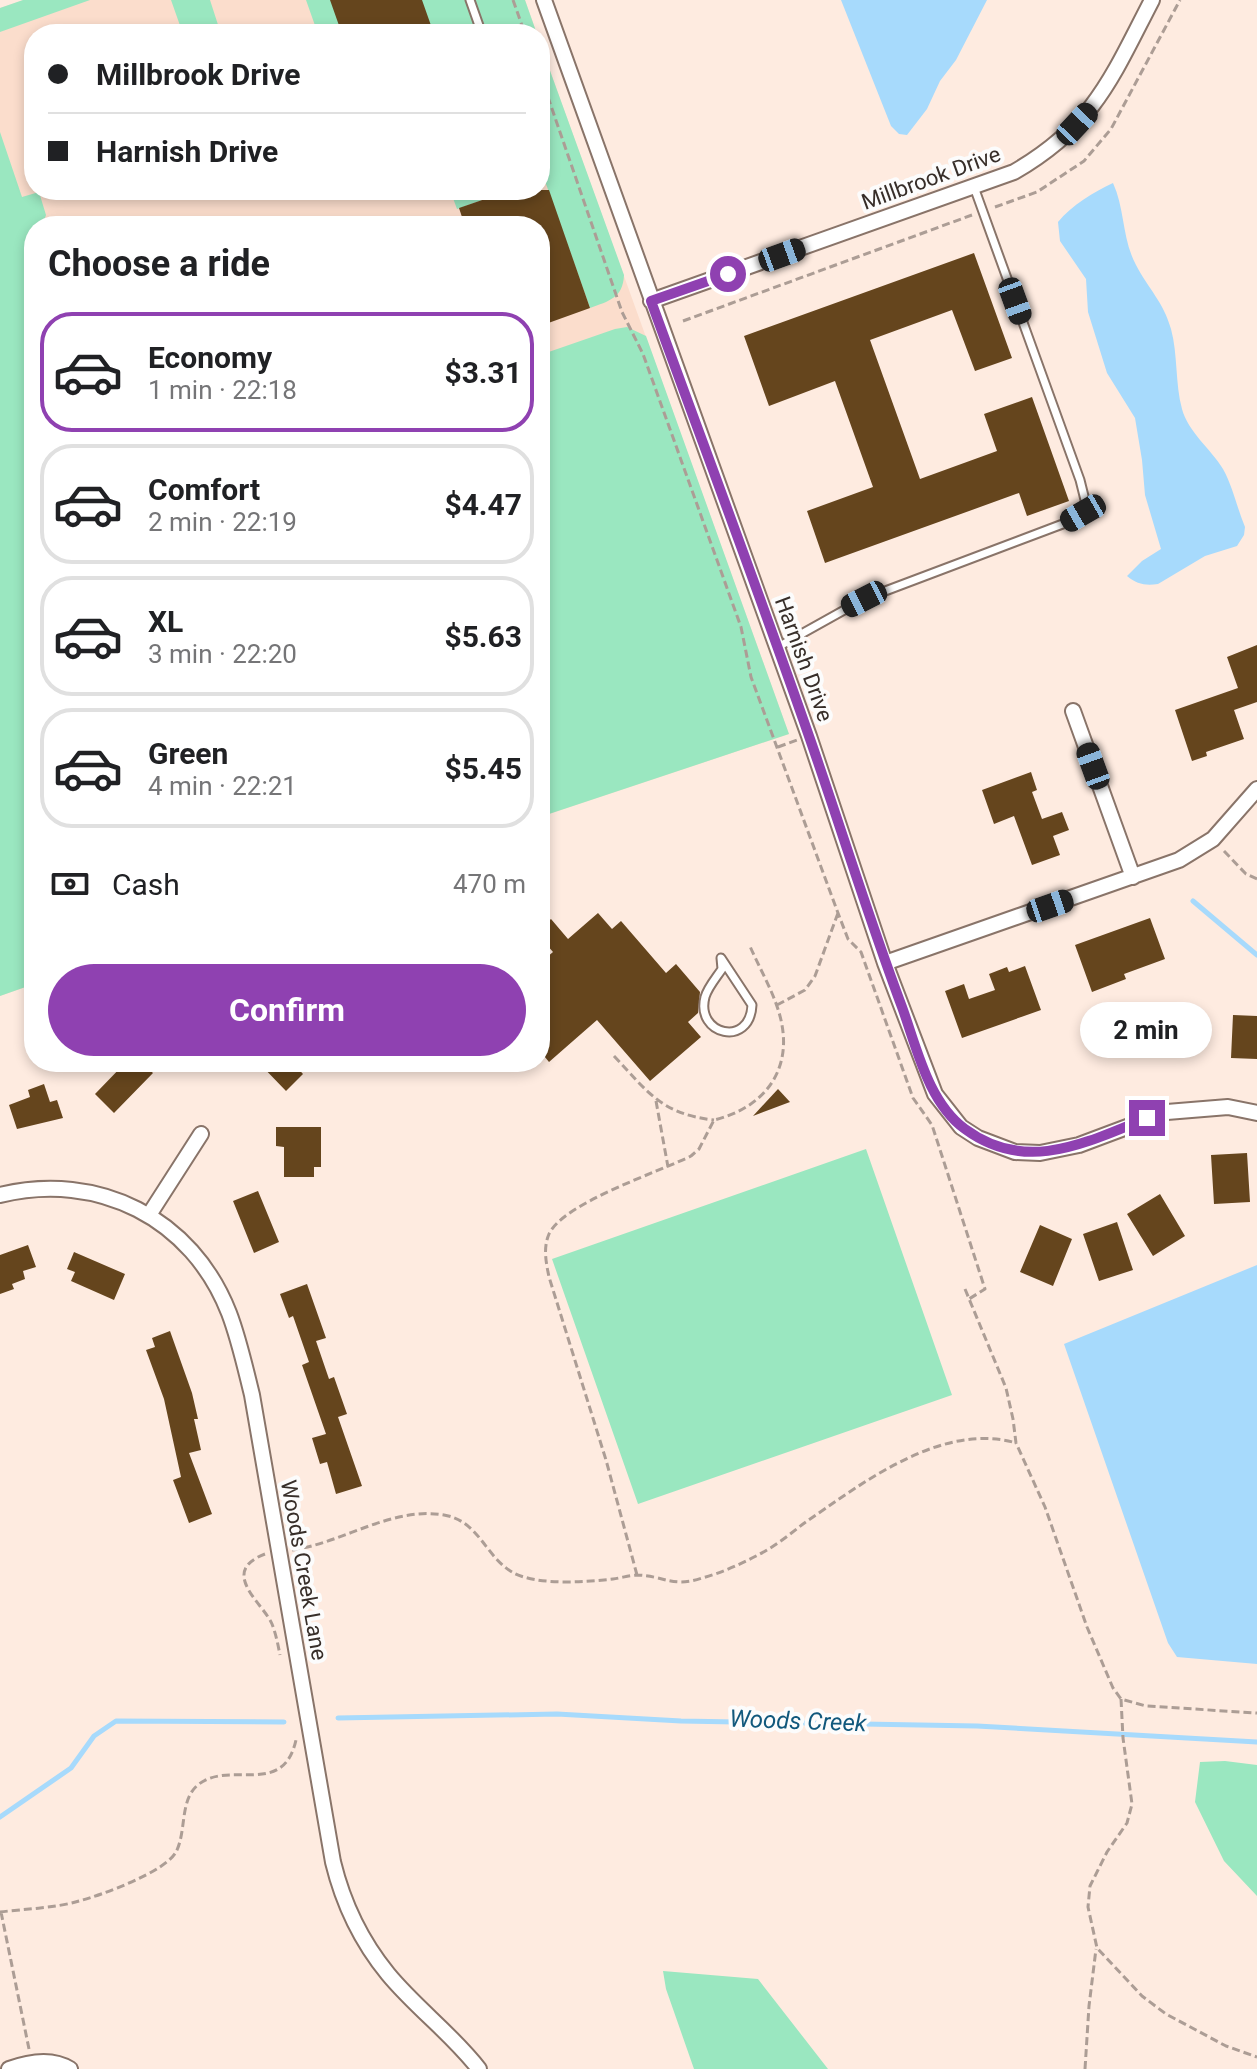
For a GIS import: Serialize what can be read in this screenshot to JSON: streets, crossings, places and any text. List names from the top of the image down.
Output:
{
  "streets": {
    "street": ["Millbrook Drive", "Harnish Drive", "Woods Creek Lane"]
  },
  "crossings": [
    ["Millbrook Drive", "Harnish Drive"]
  ],
  "water": ["Woods Creek"],
  "page": {
    "banner": ["Millbrook Drive", "Harnish Drive"],
    "heading": "Choose a ride",
    "list": [
      {
        "name": "Economy",
        "note": "1 min · 22:18",
        "value": "$3.31"
      },
      {
        "name": "Comfort",
        "note": "2 min · 22:19",
        "value": "$4.47"
      },
      {
        "name": "XL",
        "note": "3 min · 22:20",
        "value": "$5.63"
      },
      {
        "name": "Green",
        "note": "4 min · 22:21",
        "value": "$5.45"
      }
    ],
    "pay": ["Cash", "470 m"],
    "buttons": "Confirm",
    "bubble": "2 min"
  }
}
